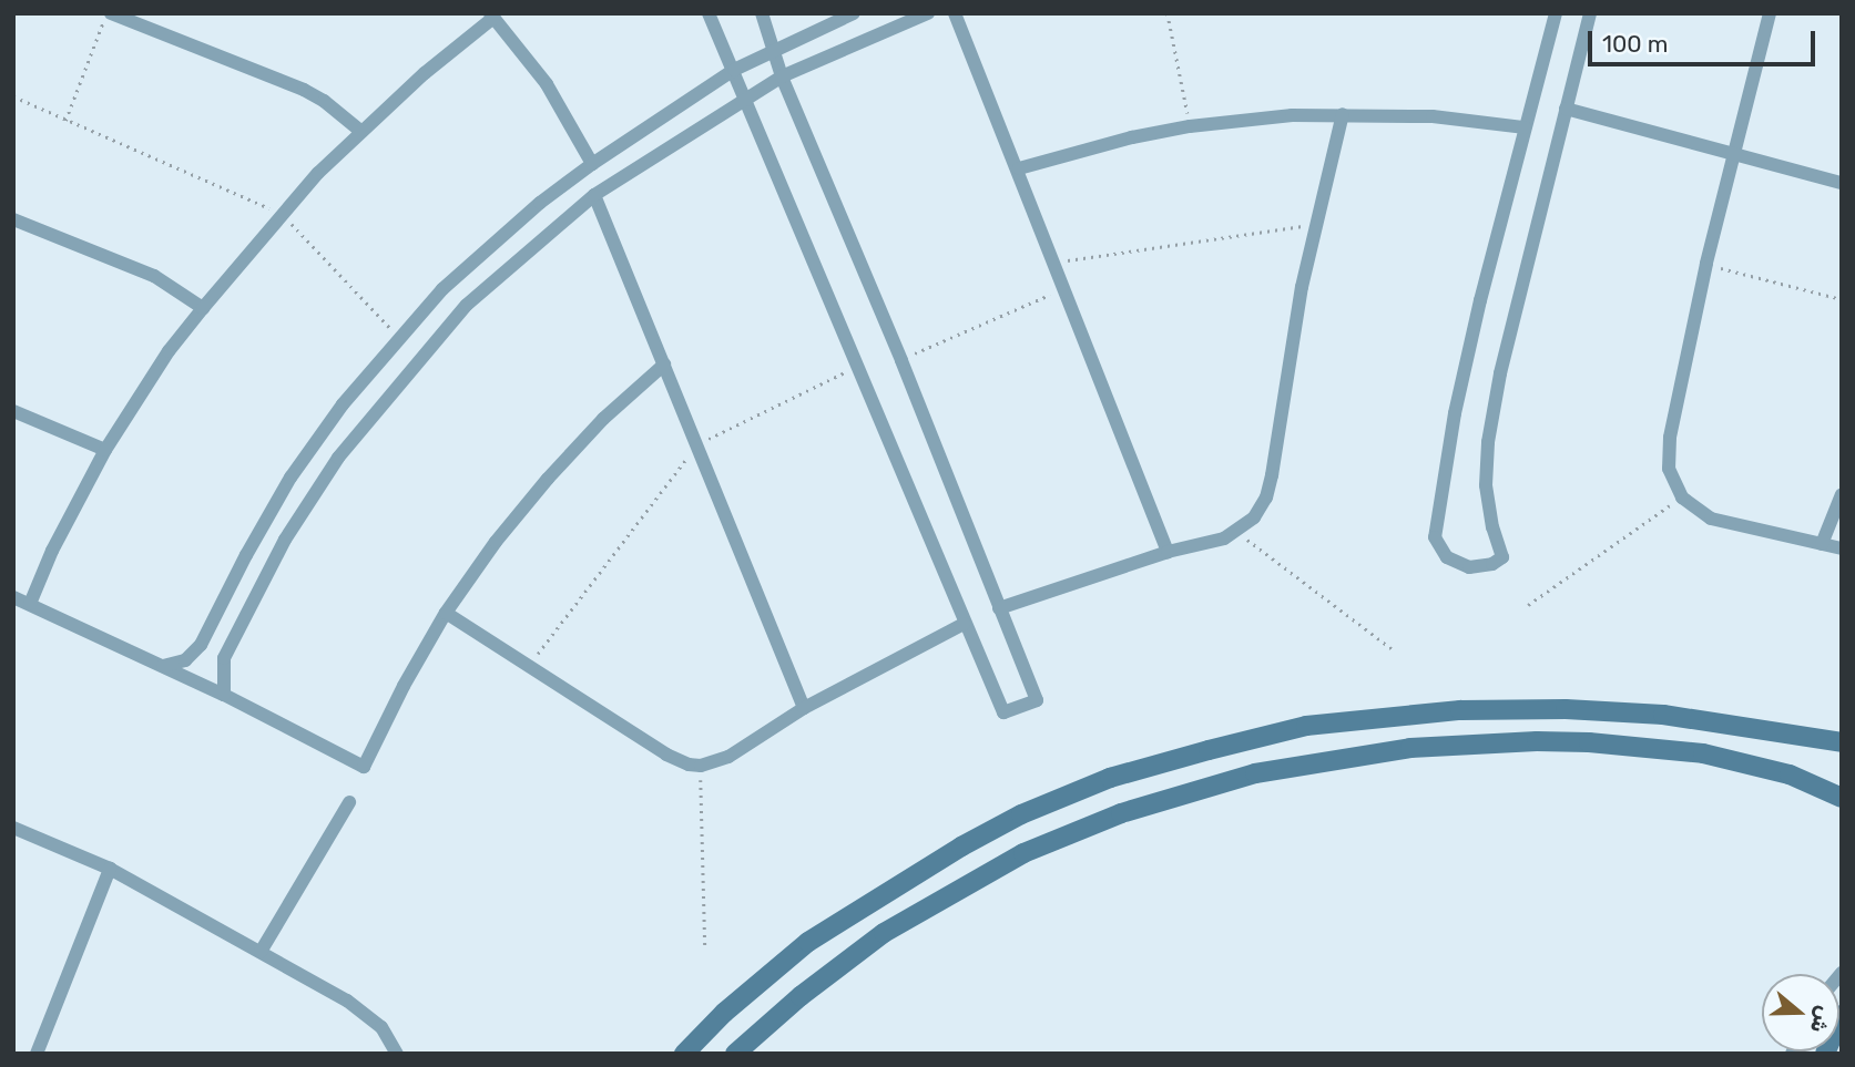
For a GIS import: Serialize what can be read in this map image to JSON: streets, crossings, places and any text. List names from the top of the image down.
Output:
{
  "scale_bar": "100 m",
  "north": "right"
}
